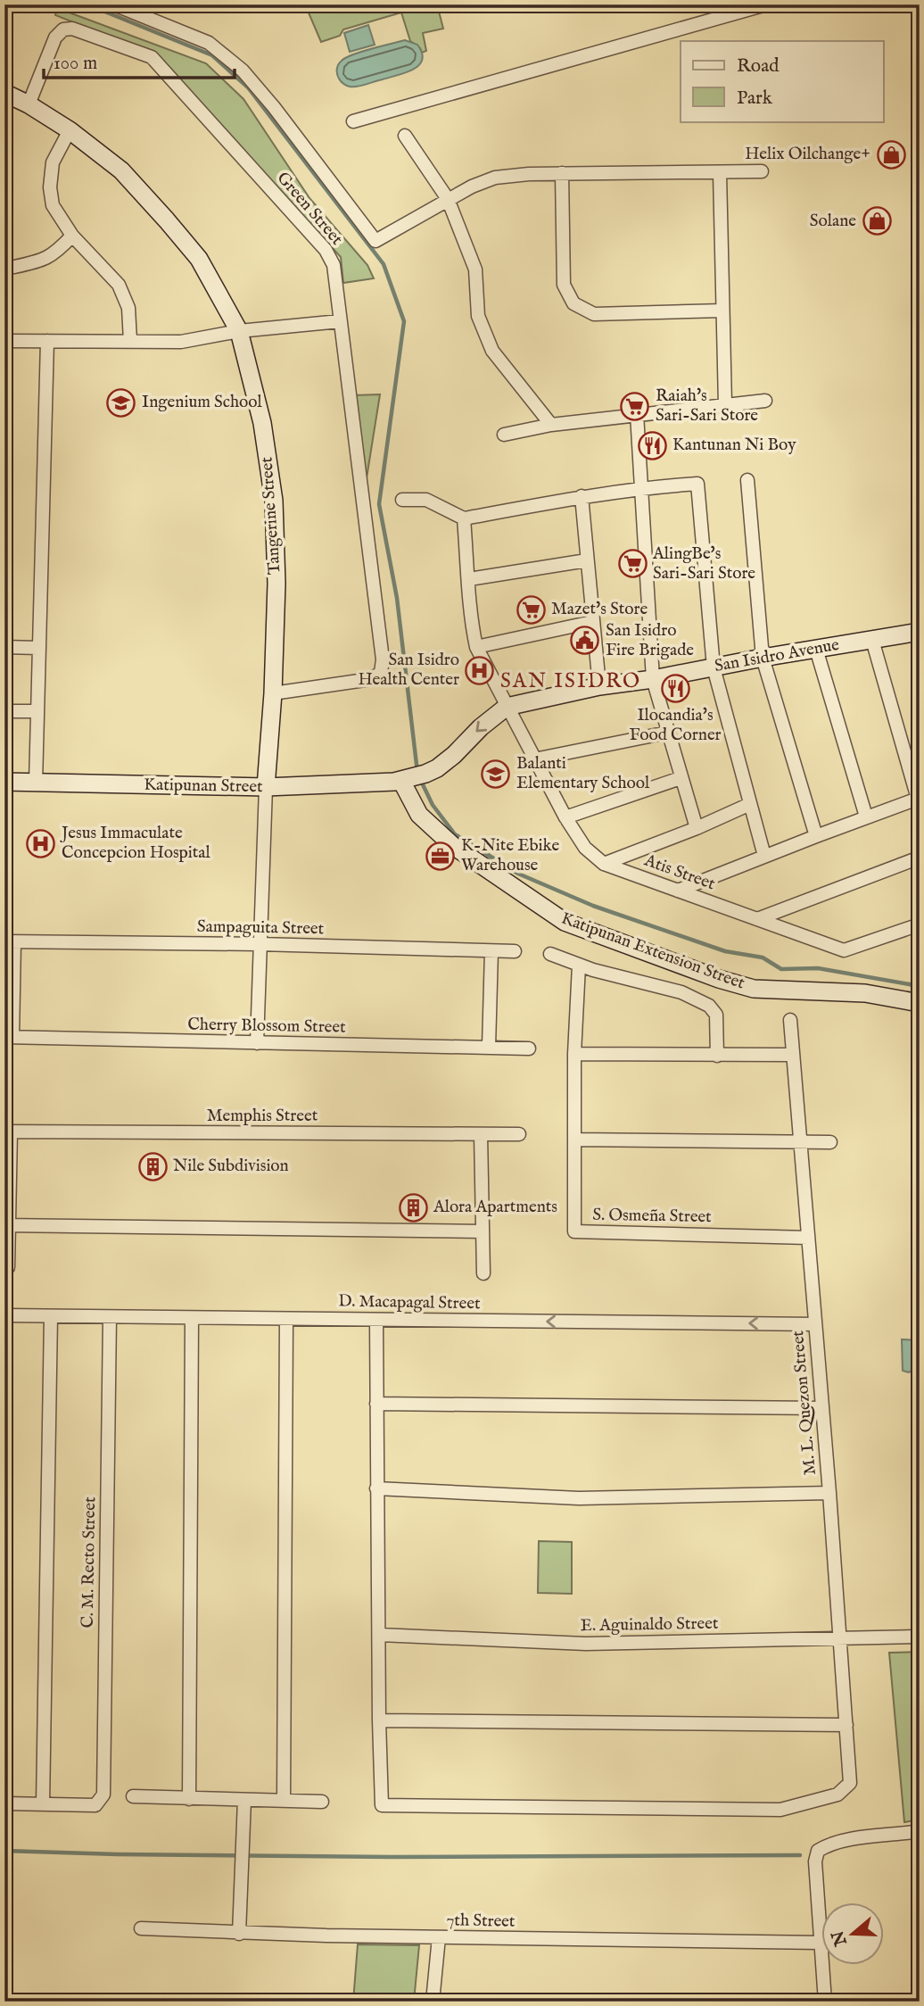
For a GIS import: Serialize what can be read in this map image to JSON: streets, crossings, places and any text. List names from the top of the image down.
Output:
{
  "streets": {
    "street": [
      "Green Street",
      "Tangerine Street",
      "San Isidro Avenue",
      "Katipunan Street",
      "Atis Street",
      "Sampaguita Street",
      "Katipunan Extension Street",
      "Cherry Blossom Street",
      "Memphis Street",
      "S. Osmeña Street",
      "D. Macapagal Street",
      "M. L. Quezon Street",
      "C. M. Recto Street",
      "E. Aguinaldo Street",
      "7th Street"
    ]
  },
  "crossings": [
    ["Green Street", "Tangerine Street"],
    ["Tangerine Street", "Katipunan Street"],
    ["Tangerine Street", "Sampaguita Street"],
    ["Tangerine Street", "Cherry Blossom Street"],
    ["San Isidro Avenue", "Katipunan Street"],
    ["San Isidro Avenue", "Atis Street"],
    ["San Isidro Avenue", "Katipunan Extension Street"],
    ["Katipunan Street", "Katipunan Extension Street"],
    ["S. Osmeña Street", "M. L. Quezon Street"],
    ["D. Macapagal Street", "M. L. Quezon Street"],
    ["D. Macapagal Street", "C. M. Recto Street"],
    ["M. L. Quezon Street", "E. Aguinaldo Street"]
  ],
  "districts": ["SAN ISIDRO"],
  "places": {
    "shop": ["Helix Oilchange+", "Solane"],
    "school or university": ["Ingenium School", "Balanti Elementary School"],
    "supermarket": ["Raiah's Sari-Sari Store", "AlingBe's Sari-Sari Store", "Mazet's Store"],
    "restaurant": ["Kantunan Ni Boy", "Ilocandia's Food Corner"],
    "public building": ["San Isidro Fire Brigade"],
    "hospital": ["San Isidro Health Center", "Jesus Immaculate Concepcion Hospital"],
    "office": ["K-Nite Ebike Warehouse"],
    "building": ["Nile Subdivision", "Alora Apartments"]
  },
  "legend": ["Road", "Park"],
  "scale_bar": "100 m",
  "north": "left"
}
